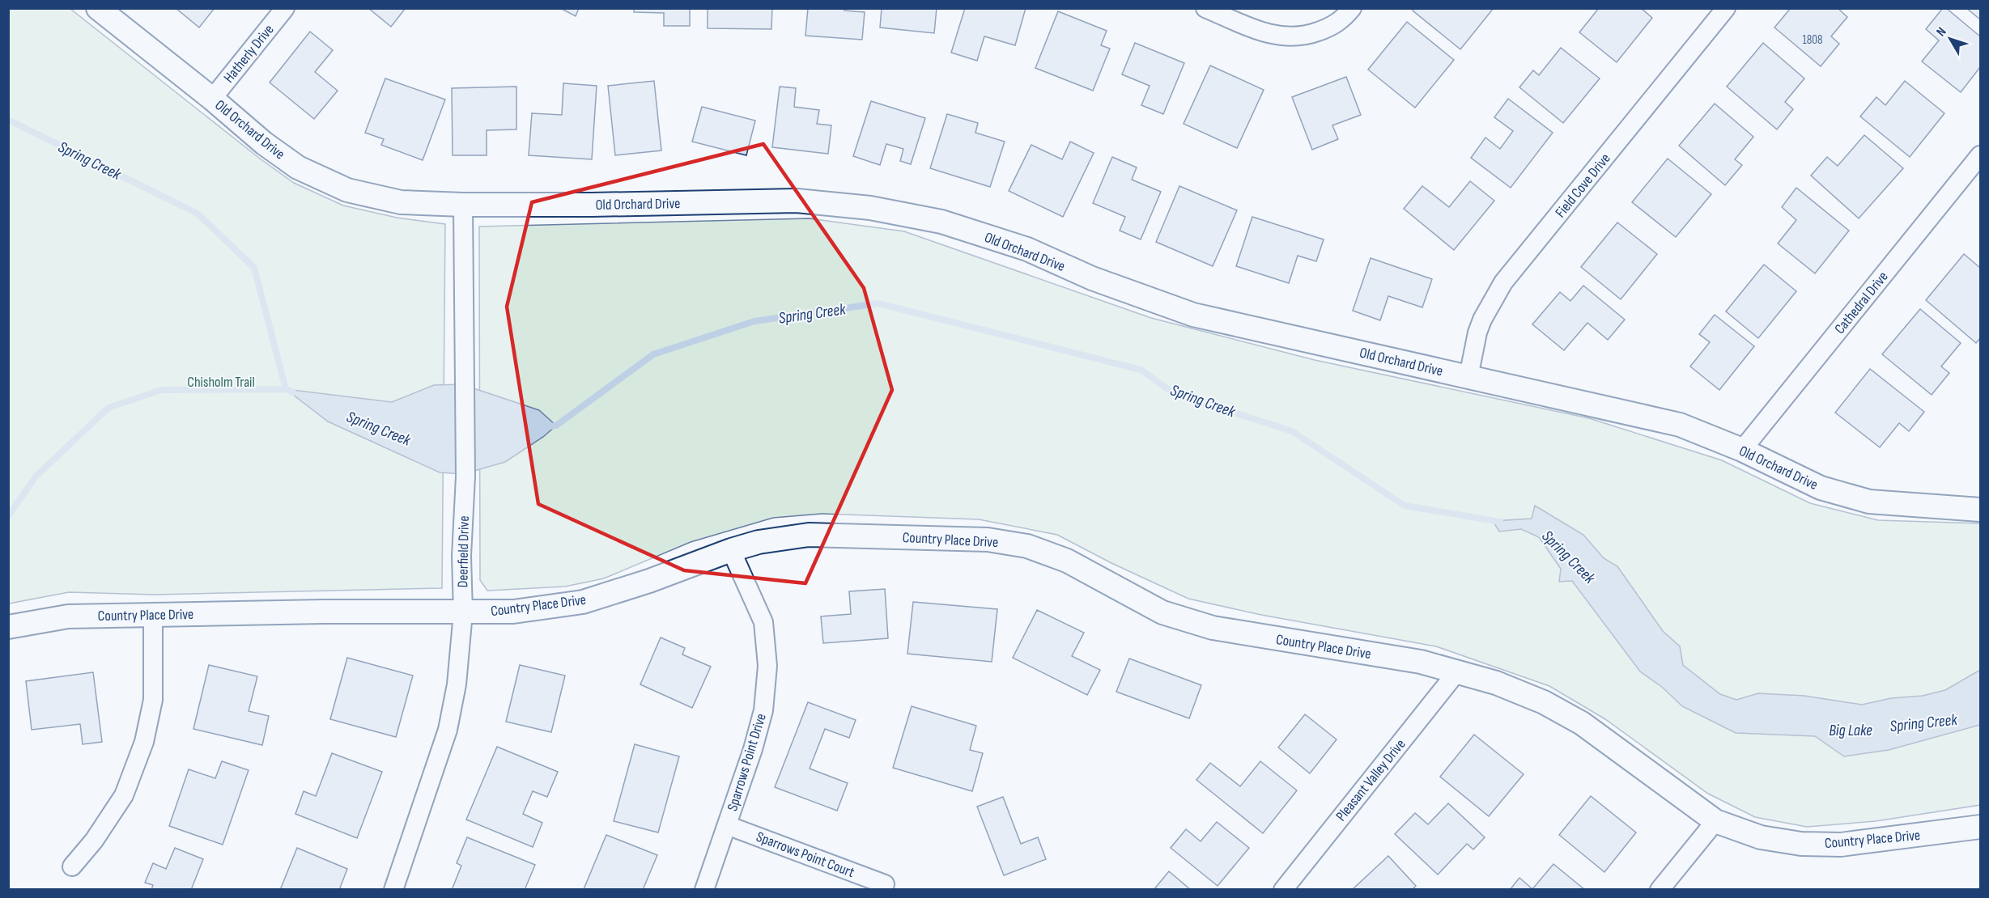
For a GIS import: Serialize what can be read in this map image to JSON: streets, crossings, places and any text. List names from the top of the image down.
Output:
{
  "streets": {
    "street": [
      "Hatherly Drive",
      "Old Orchard Drive",
      "Field Cove Drive",
      "Cathedral Drive",
      "Country Place Drive",
      "Deerfield Drive",
      "Sparrows Point Drive",
      "Pleasant Valley Drive",
      "Sparrows Point Court"
    ]
  },
  "crossings": [
    ["Hatherly Drive", "Old Orchard Drive"],
    ["Old Orchard Drive", "Field Cove Drive"],
    ["Old Orchard Drive", "Cathedral Drive"],
    ["Old Orchard Drive", "Deerfield Drive"],
    ["Country Place Drive", "Deerfield Drive"],
    ["Country Place Drive", "Sparrows Point Drive"],
    ["Country Place Drive", "Pleasant Valley Drive"],
    ["Sparrows Point Drive", "Sparrows Point Court"]
  ],
  "water": ["Spring Creek", "Big Lake"],
  "parks": ["Chisholm Trail"],
  "house_numbers": ["1808"],
  "north": "top left"
}
